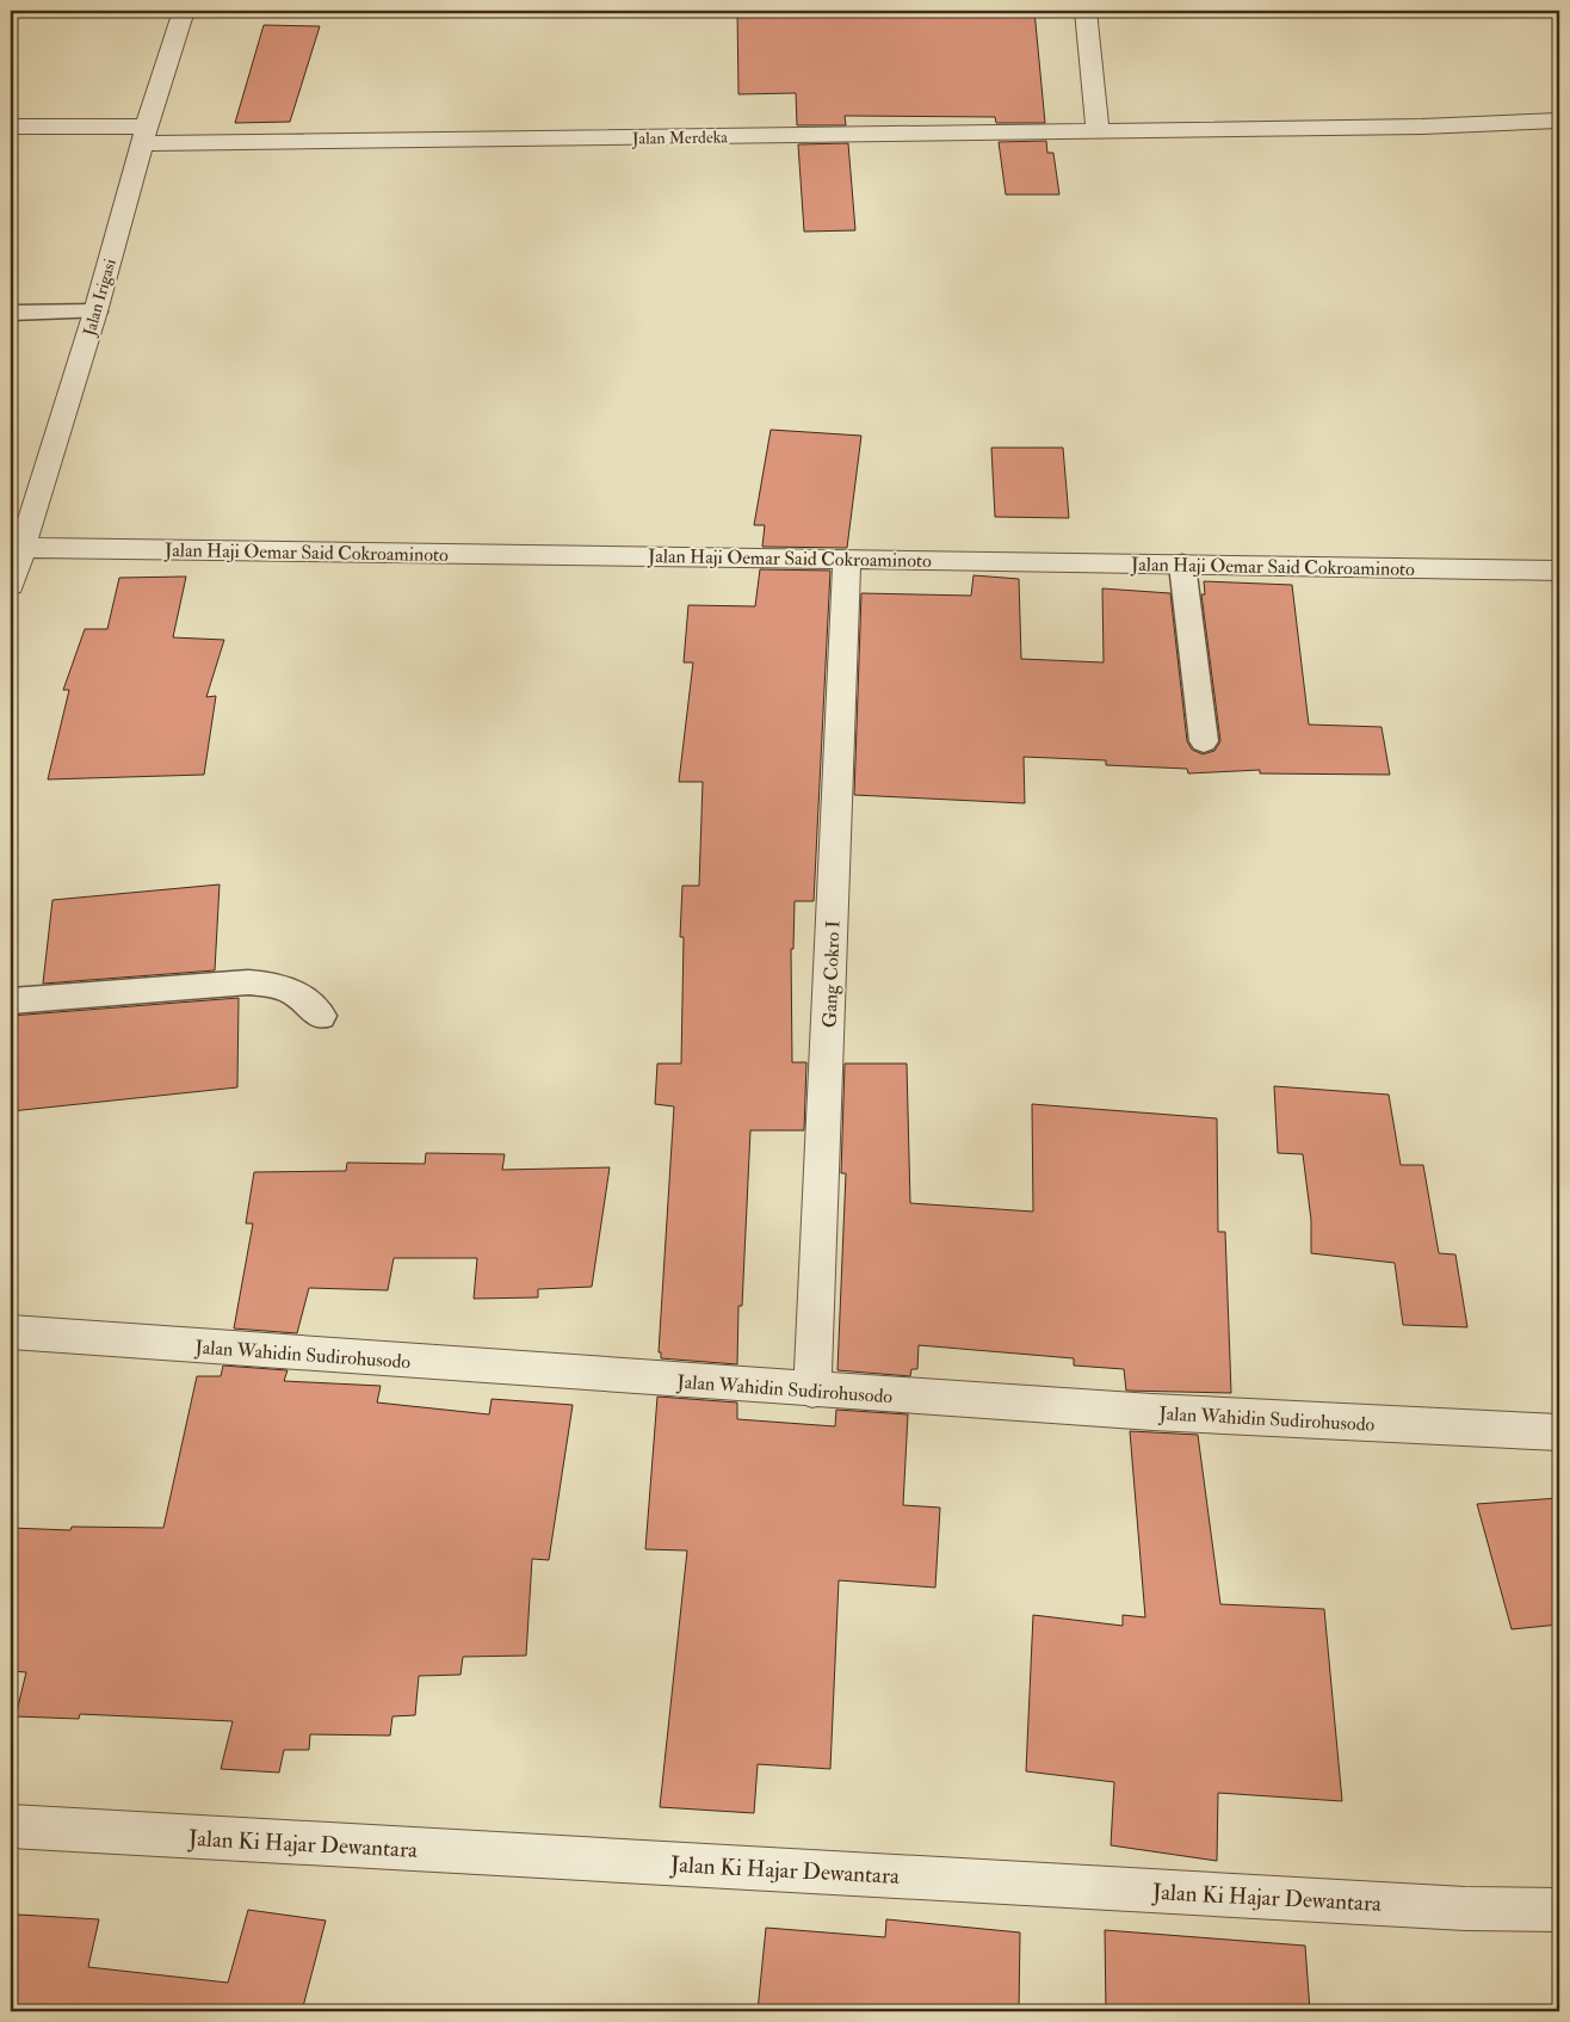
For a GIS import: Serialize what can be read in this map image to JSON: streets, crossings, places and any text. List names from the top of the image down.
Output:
{
  "streets": {
    "street": [
      "Jalan Merdeka",
      "Jalan Irigasi",
      "Jalan Haji Oemar Said Cokroaminoto",
      "Gang Cokro I",
      "Jalan Wahidin Sudirohusodo",
      "Jalan Ki Hajar Dewantara"
    ]
  },
  "crossings": [
    ["Jalan Merdeka", "Jalan Irigasi"],
    ["Jalan Irigasi", "Jalan Haji Oemar Said Cokroaminoto"],
    ["Jalan Haji Oemar Said Cokroaminoto", "Gang Cokro I"],
    ["Gang Cokro I", "Jalan Wahidin Sudirohusodo"]
  ]
}
